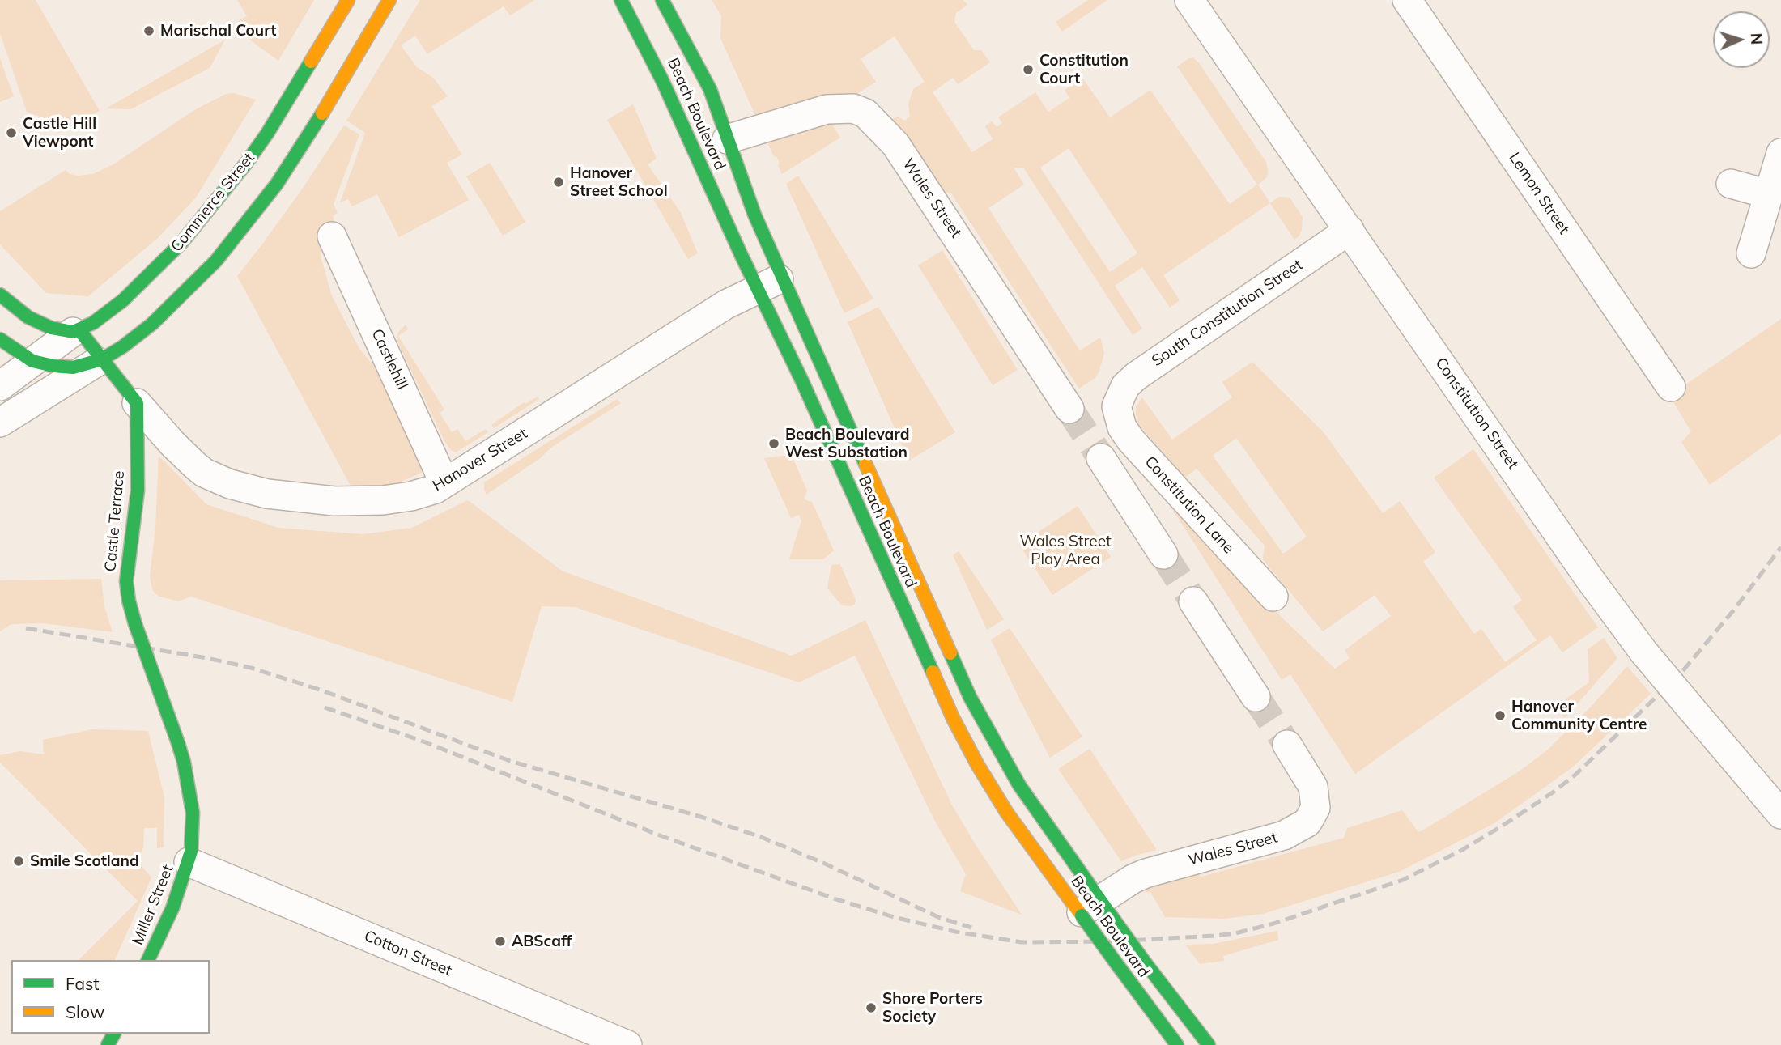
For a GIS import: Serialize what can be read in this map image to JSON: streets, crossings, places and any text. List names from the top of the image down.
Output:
{
  "streets": {
    "street": [
      "Beach Boulevard",
      "Lemon Street",
      "Wales Street",
      "Commerce Street",
      "South Constitution Street",
      "Castlehill",
      "Constitution Street",
      "Hanover Street",
      "Constitution Lane",
      "Castle Terrace",
      "Miller Street",
      "Cotton Street"
    ]
  },
  "crossings": [
    ["Beach Boulevard", "Wales Street"],
    ["Beach Boulevard", "Hanover Street"],
    ["South Constitution Street", "Constitution Street"],
    ["South Constitution Street", "Constitution Lane"],
    ["Castlehill", "Hanover Street"],
    ["Hanover Street", "Castle Terrace"],
    ["Castle Terrace", "Miller Street"],
    ["Castle Terrace", "Cotton Street"],
    ["Miller Street", "Cotton Street"]
  ],
  "parks": ["Wales Street Play Area"],
  "places": [
    "Marischal Court",
    "Constitution Court",
    "Castle Hill Viewpont",
    "Hanover Street School",
    "Beach Boulevard West Substation",
    "Hanover Community Centre",
    "Smile Scotland",
    "ABScaff",
    "Shore Porters Society"
  ],
  "legend": ["Fast", "Slow"],
  "north": "right"
}
